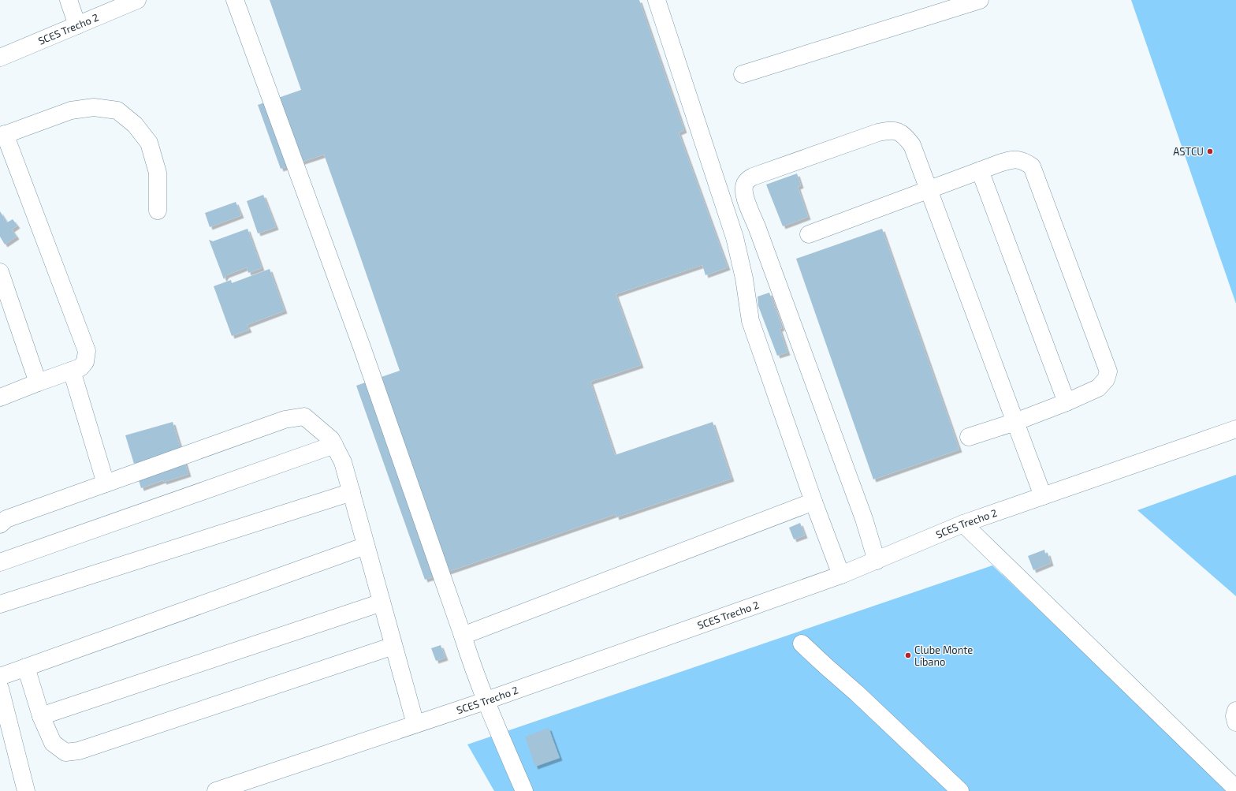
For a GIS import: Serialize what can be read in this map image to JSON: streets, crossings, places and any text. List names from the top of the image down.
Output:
{
  "streets": {
    "street": ["SCES Trecho 2"]
  },
  "places": ["ASTCU", "Clube Monte Líbano"]
}
